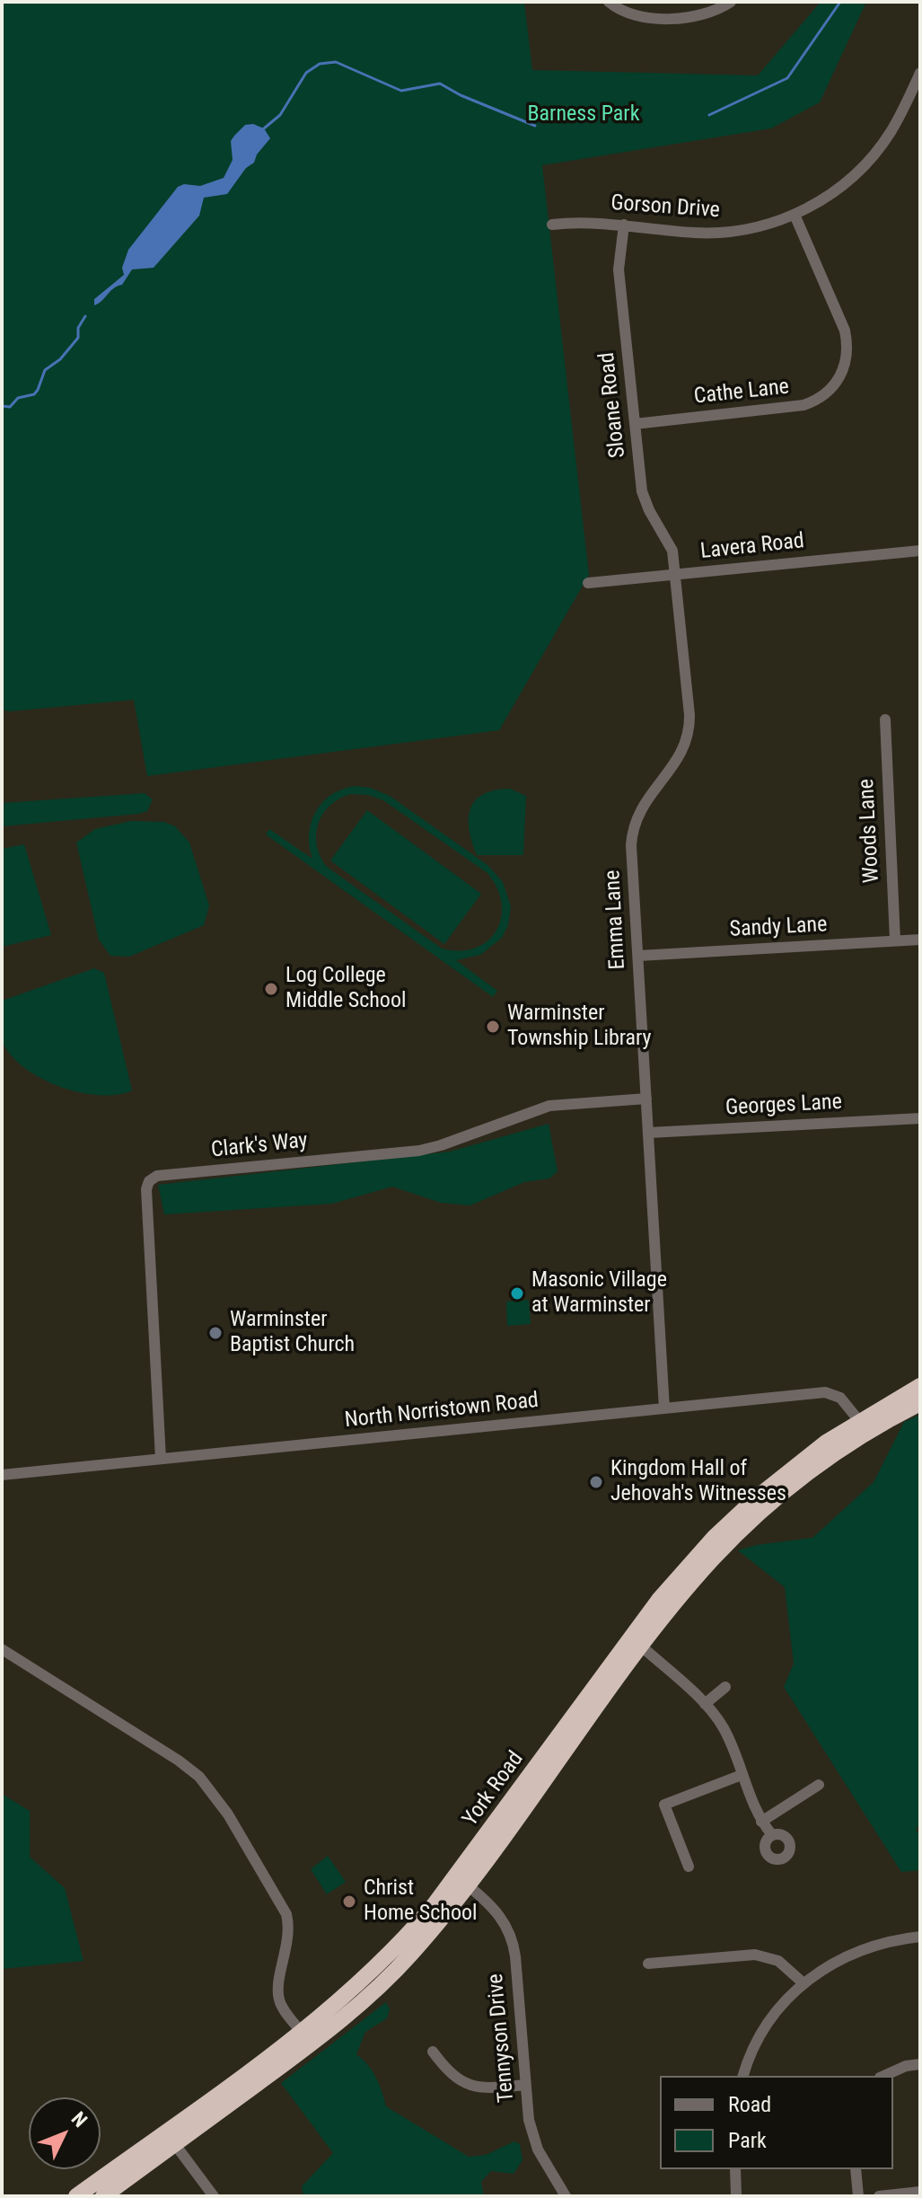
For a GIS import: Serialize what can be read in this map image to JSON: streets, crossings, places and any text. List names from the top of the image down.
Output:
{
  "streets": {
    "highway": ["York Road"],
    "street": [
      "Gorson Drive",
      "Cathe Lane",
      "Sloane Road",
      "Lavera Road",
      "Woods Lane",
      "Emma Lane",
      "Sandy Lane",
      "Georges Lane",
      "Clark's Way",
      "North Norristown Road",
      "Tennyson Drive"
    ]
  },
  "crossings": [
    ["Gorson Drive", "Cathe Lane"],
    ["Gorson Drive", "Sloane Road"],
    ["Cathe Lane", "Sloane Road"],
    ["Sloane Road", "Lavera Road"],
    ["Sloane Road", "Emma Lane"],
    ["Lavera Road", "Emma Lane"],
    ["Woods Lane", "Sandy Lane"],
    ["Emma Lane", "Sandy Lane"],
    ["Emma Lane", "Georges Lane"],
    ["Emma Lane", "Clark's Way"],
    ["Emma Lane", "North Norristown Road"],
    ["Clark's Way", "North Norristown Road"],
    ["North Norristown Road", "York Road"],
    ["York Road", "Tennyson Drive"]
  ],
  "parks": ["Barness Park"],
  "places": [
    "Log College Middle School",
    "Warminster Township Library",
    "Masonic Village at Warminster",
    "Warminster Baptist Church",
    "Kingdom Hall of Jehovah's Witnesses",
    "Christ Home School"
  ],
  "legend": ["Road", "Park"],
  "north": "top right"
}
